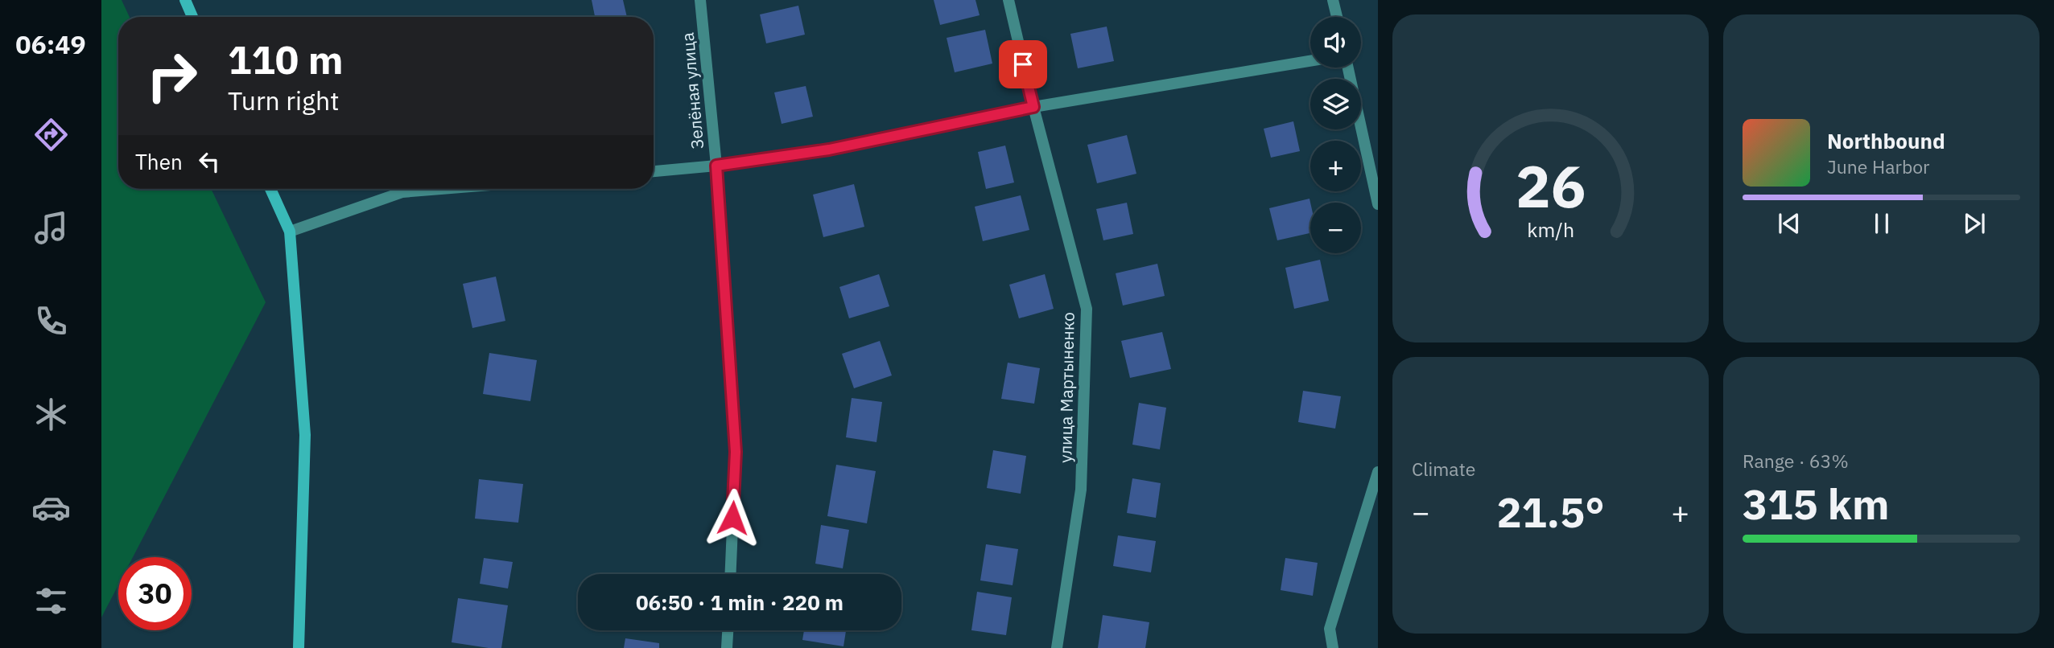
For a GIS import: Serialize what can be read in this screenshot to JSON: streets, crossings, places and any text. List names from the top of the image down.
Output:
{
  "streets": {
    "street": ["Зелёная улица", "улица Мартыненко"]
  },
  "page": {
    "tabs": "06:49",
    "map_buttons": ["+", "−"],
    "turn": ["110 m", "Turn right"],
    "song": ["Northbound", "June Harbor"],
    "then": "Then",
    "tile": [
      "Climate",
      ["Range · 63%", "315 km"]
    ],
    "heat": ["−", "21.5°", "+"],
    "limit": "30",
    "trip": "06:50 · 1 min · 220 m",
    "gauge": ["26", "km/h"]
  }
}
